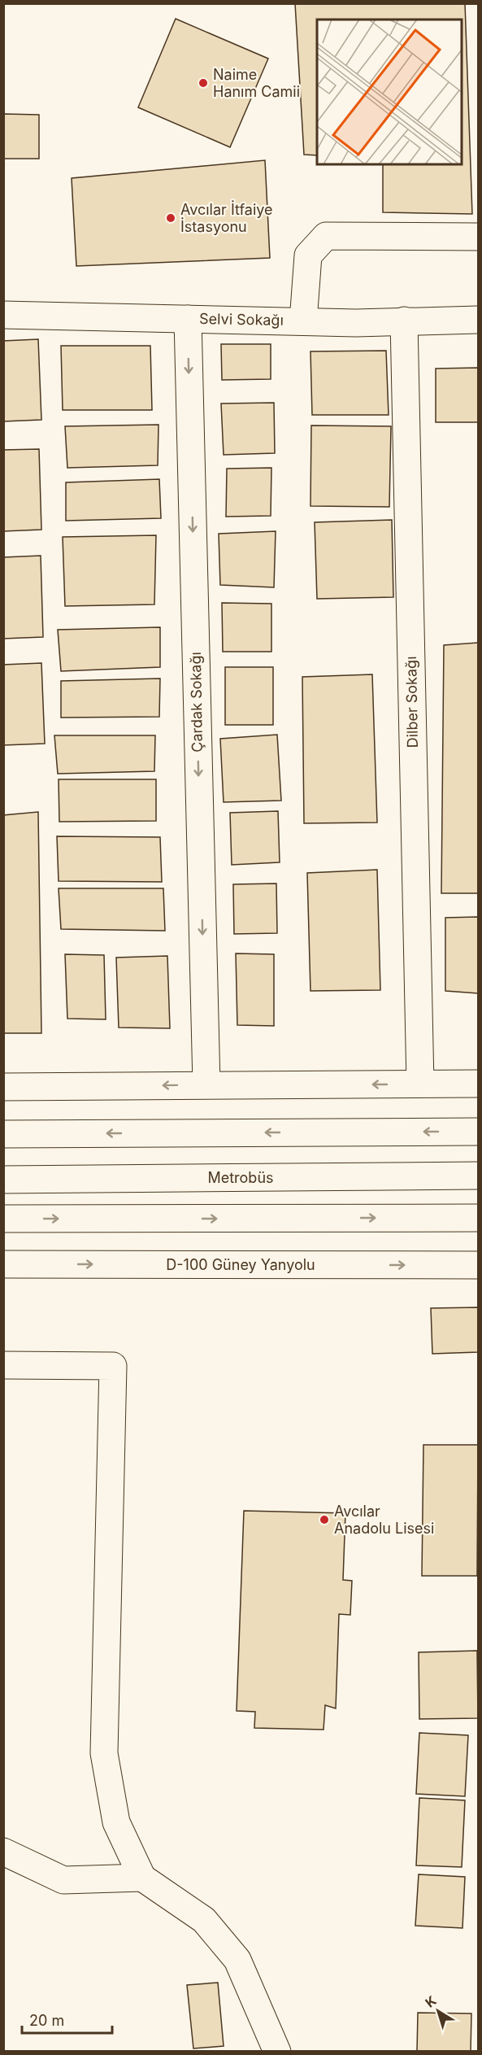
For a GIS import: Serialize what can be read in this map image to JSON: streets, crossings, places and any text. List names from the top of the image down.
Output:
{
  "streets": {
    "main road": [
      "Selvi Sokağı",
      "Çardak Sokağı",
      "Dilber Sokağı",
      "Metrobüs",
      "D-100 Güney Yanyolu"
    ]
  },
  "crossings": [
    ["Selvi Sokağı", "Çardak Sokağı"],
    ["Selvi Sokağı", "Dilber Sokağı"]
  ],
  "one_way": ["Çardak Sokağı"],
  "places": ["Naime Hanım Camii", "Avcılar İtfaiye İstasyonu", "Avcılar Anadolu Lisesi"],
  "scale_bar": "20 m",
  "north": "top left"
}
